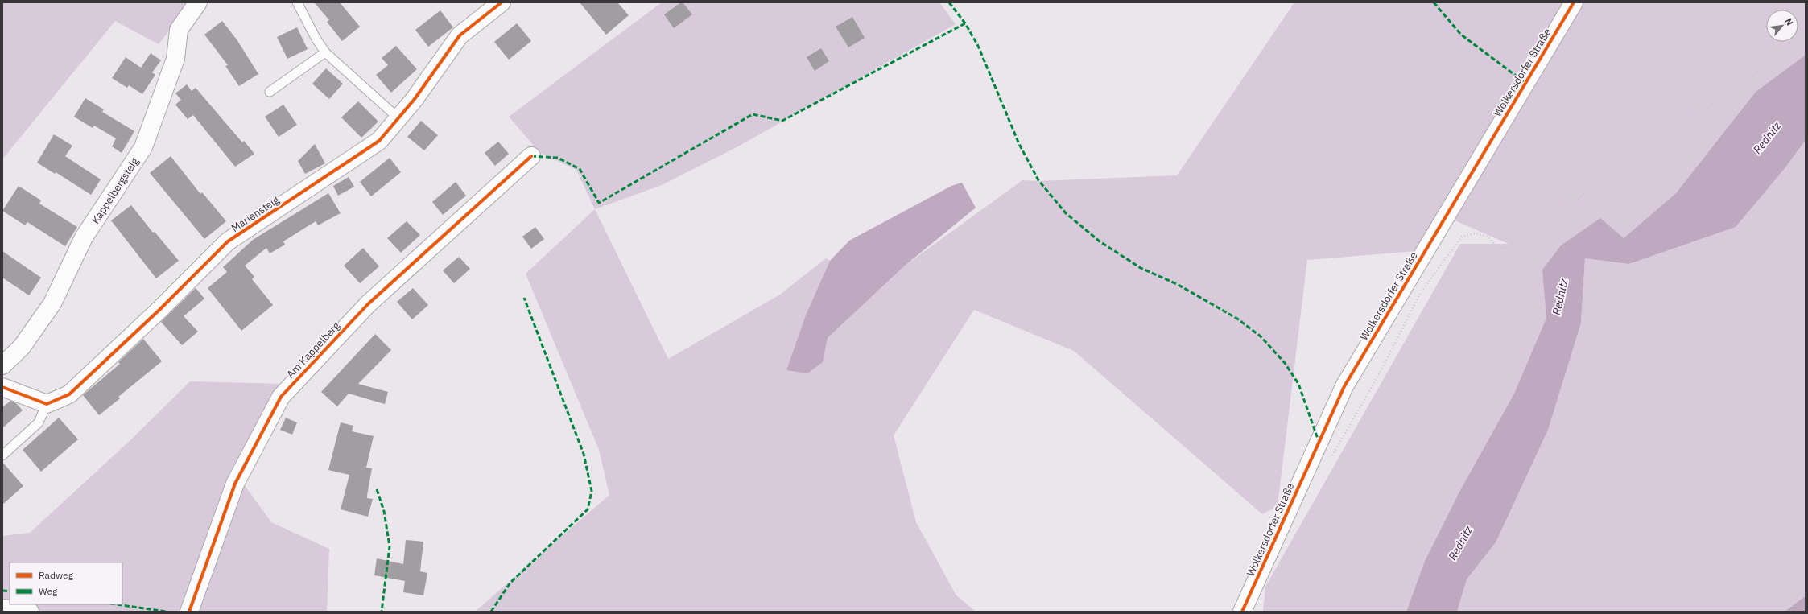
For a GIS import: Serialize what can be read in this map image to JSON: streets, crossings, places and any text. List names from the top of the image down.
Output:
{
  "streets": {
    "street": [
      "Wolkersdorfer Straße",
      "Kappelbergsteig",
      "Mariensteig",
      "Am Kappelberg"
    ]
  },
  "water": ["Rednitz"],
  "legend": ["Radweg", "Weg"],
  "north": "top right"
}
